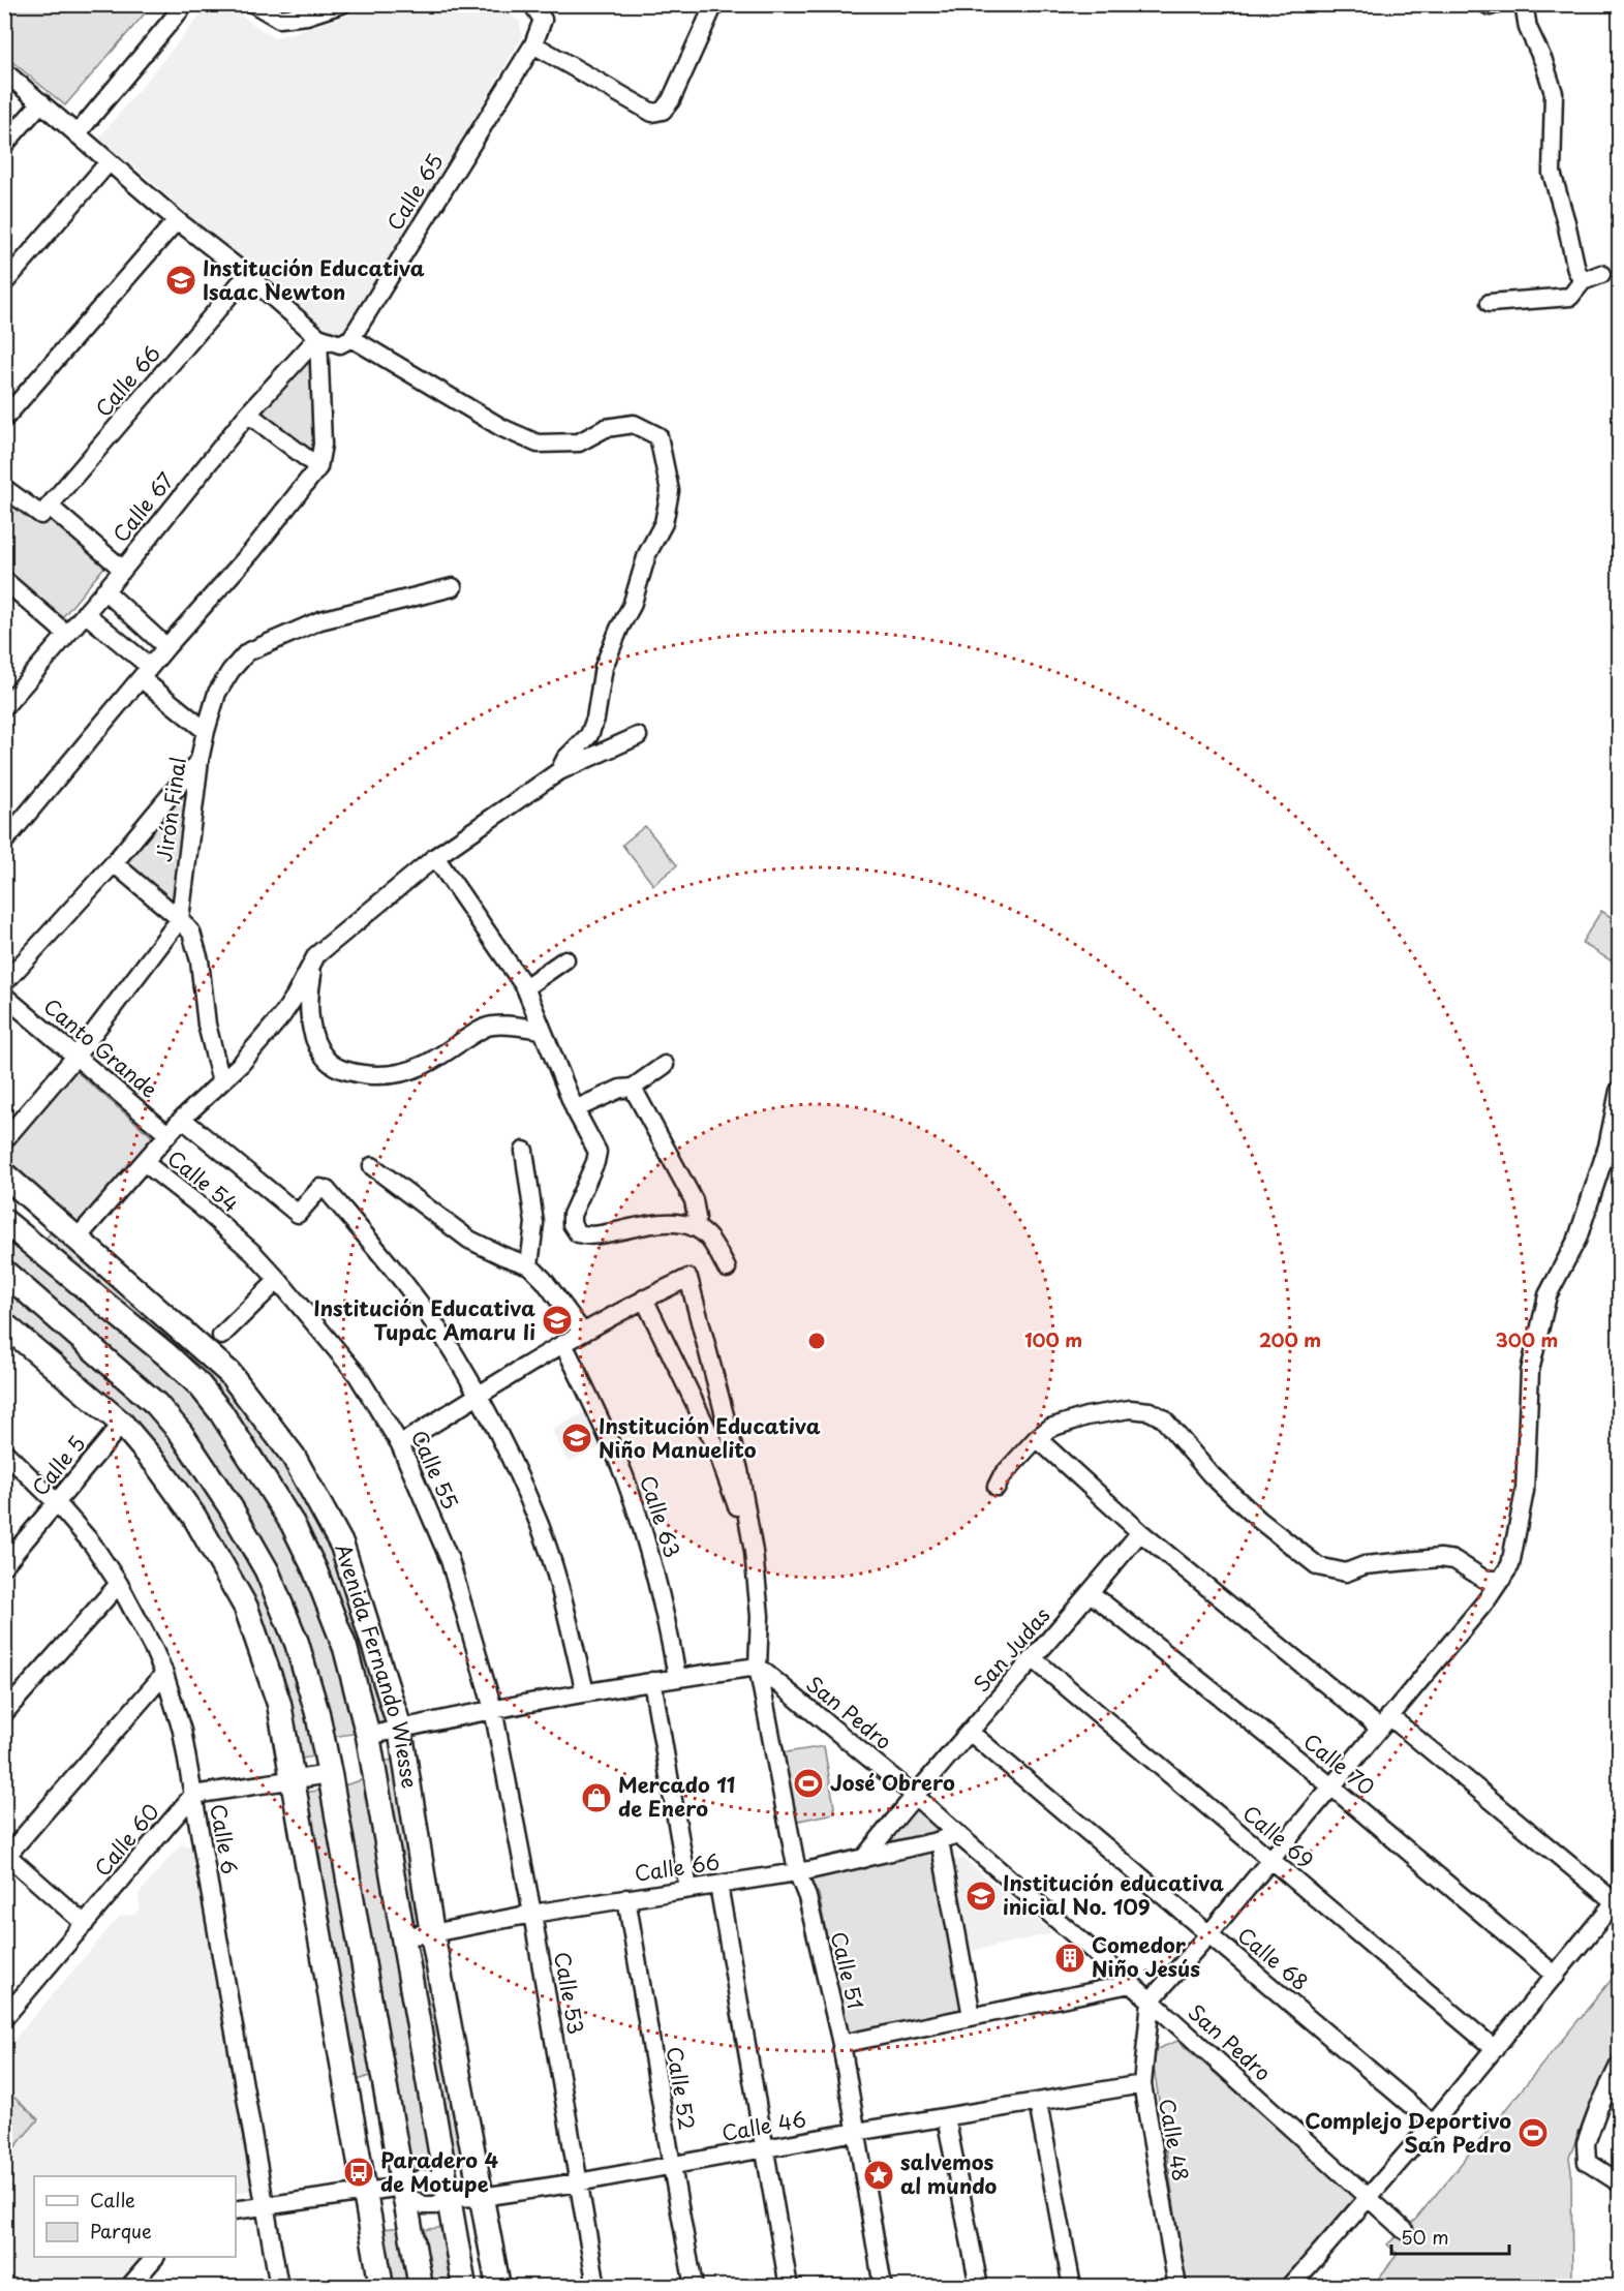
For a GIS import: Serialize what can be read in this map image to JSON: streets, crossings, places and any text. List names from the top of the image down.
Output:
{
  "streets": {
    "main road": ["Avenida Fernando Wiesse"],
    "street": [
      "Calle 65",
      "Calle 66",
      "Calle 67",
      "Jirón Final",
      "Canto Grande",
      "Calle 54",
      "Calle 5",
      "Calle 55",
      "Calle 63",
      "San Judas",
      "San Pedro",
      "Calle 70",
      "Calle 69",
      "Calle 6",
      "Calle 60",
      "Calle 68",
      "Calle 51",
      "Calle 53",
      "Calle 52",
      "Calle 46",
      "Calle 48"
    ]
  },
  "crossings": [
    ["Calle 66", "San Judas"],
    ["Calle 66", "Avenida Fernando Wiesse"],
    ["Calle 66", "San Pedro"],
    ["Calle 66", "Calle 51"],
    ["Calle 66", "Calle 53"],
    ["Calle 66", "Calle 52"],
    ["Calle 54", "Calle 55"],
    ["Calle 54", "Avenida Fernando Wiesse"],
    ["Calle 5", "Calle 6"],
    ["Calle 55", "Calle 53"],
    ["San Judas", "San Pedro"],
    ["San Judas", "Calle 70"],
    ["San Judas", "Calle 69"],
    ["San Judas", "Calle 68"],
    ["Avenida Fernando Wiesse", "Calle 46"],
    ["San Pedro", "Calle 51"],
    ["San Pedro", "Calle 48"],
    ["Calle 6", "Calle 60"],
    ["Calle 51", "Calle 46"],
    ["Calle 53", "Calle 46"],
    ["Calle 52", "Calle 46"],
    ["Calle 46", "Calle 48"]
  ],
  "places": {
    "school or university": [
      "Institución Educativa Isaac Newton",
      "Institución Educativa Tupac Amaru Ii",
      "Institución Educativa Niño Manuelito",
      "Institución educativa inicial No. 109"
    ],
    "sports": ["José Obrero", "Complejo Deportivo San Pedro"],
    "shop": ["Mercado 11 de Enero"],
    "building": ["Comedor Niño Jesús"],
    "bus stop": ["Paradero 4 de Motupe"],
    "place": ["salvemos al mundo"]
  },
  "legend": ["Calle", "Parque"],
  "scale_bar": "50 m",
  "rings": ["100 m", "200 m", "300 m"]
}
